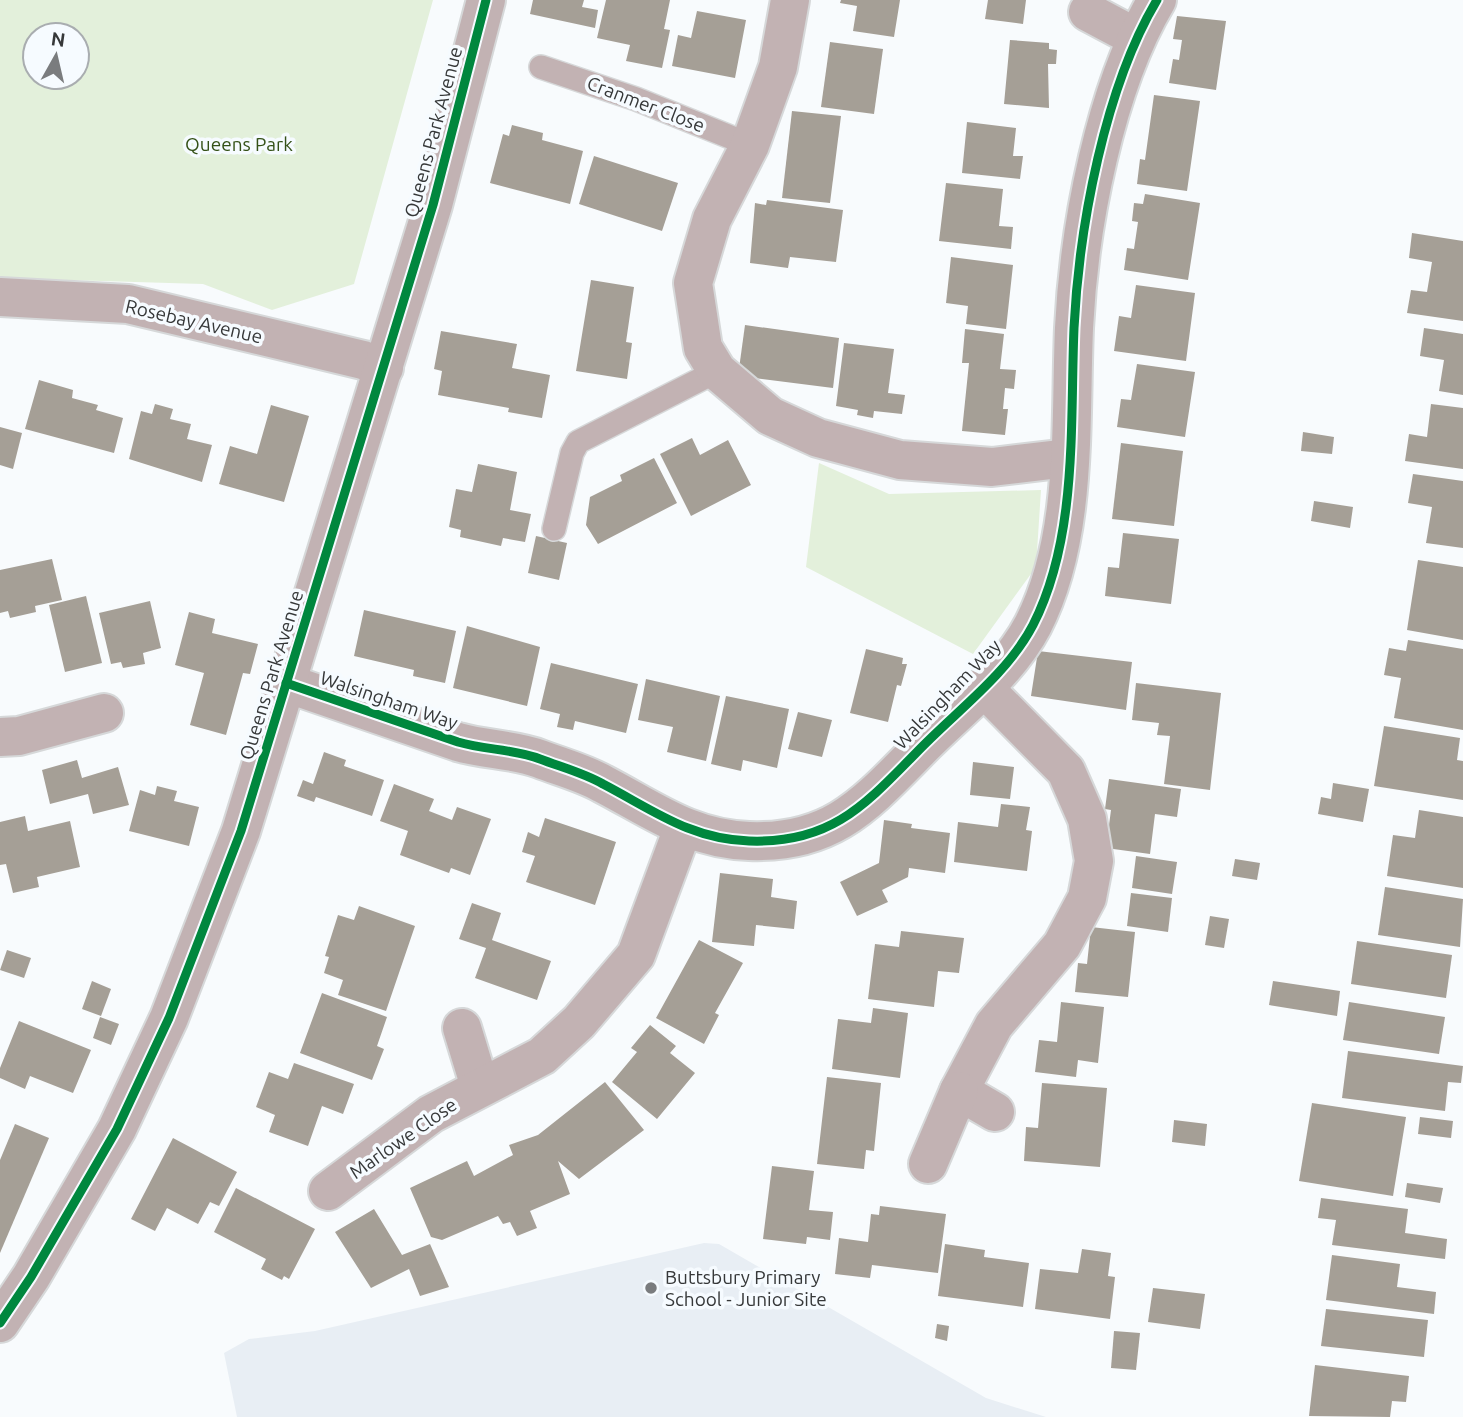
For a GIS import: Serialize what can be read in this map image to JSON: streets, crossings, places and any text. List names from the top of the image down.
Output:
{
  "streets": {
    "street": [
      "Queens Park Avenue",
      "Rosebay Avenue",
      "Walsingham Way",
      "Marlowe Close"
    ],
    "lane": ["Cranmer Close"]
  },
  "crossings": [
    ["Queens Park Avenue", "Rosebay Avenue"],
    ["Queens Park Avenue", "Walsingham Way"],
    ["Walsingham Way", "Marlowe Close"]
  ],
  "parks": ["Queens Park"],
  "places": ["Buttsbury Primary School - Junior Site"],
  "north": "top"
}
